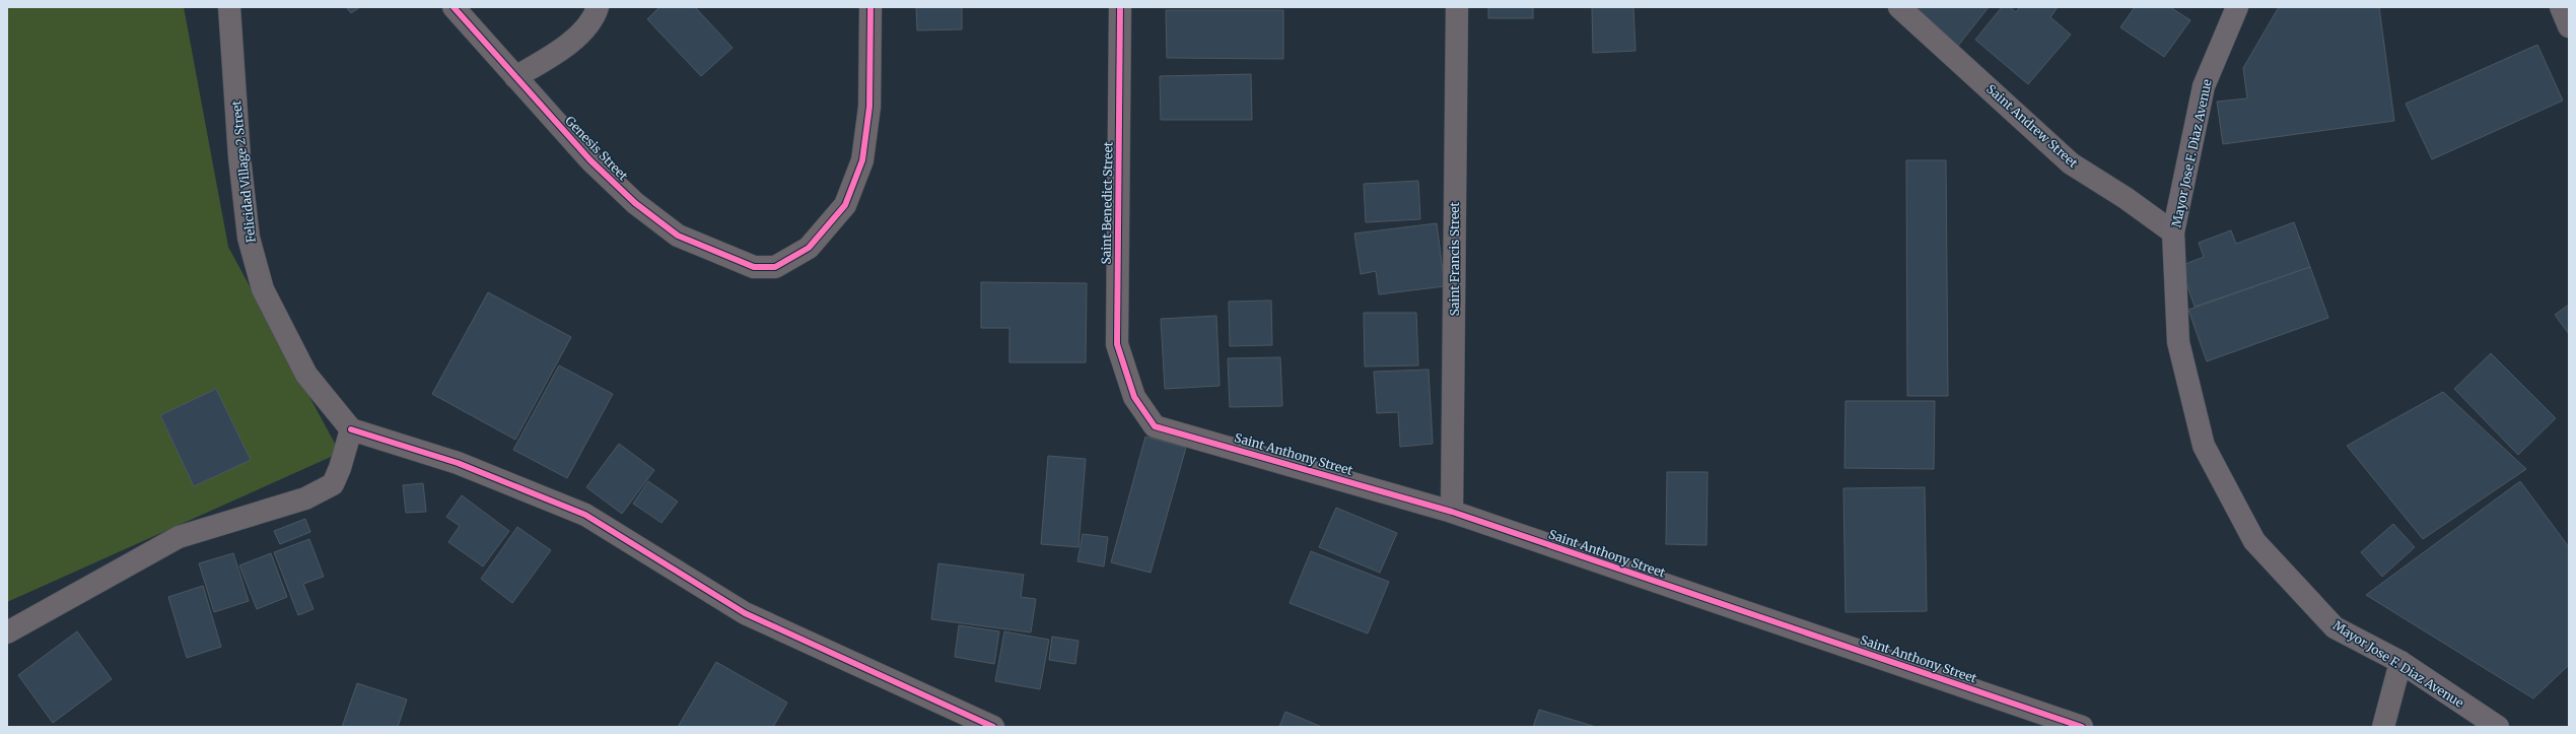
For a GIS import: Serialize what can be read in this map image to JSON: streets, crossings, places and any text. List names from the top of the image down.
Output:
{
  "streets": {
    "main road": ["Mayor Jose F. Diaz Avenue"],
    "street": [
      "Saint Andrew Street",
      "Genesis Street",
      "Felicidad Village 2 Street",
      "Saint Benedict Street",
      "Saint Francis Street",
      "Saint Anthony Street"
    ]
  },
  "crossings": [
    ["Saint Andrew Street", "Mayor Jose F. Diaz Avenue"],
    ["Saint Benedict Street", "Saint Anthony Street"],
    ["Saint Francis Street", "Saint Anthony Street"]
  ]
}
